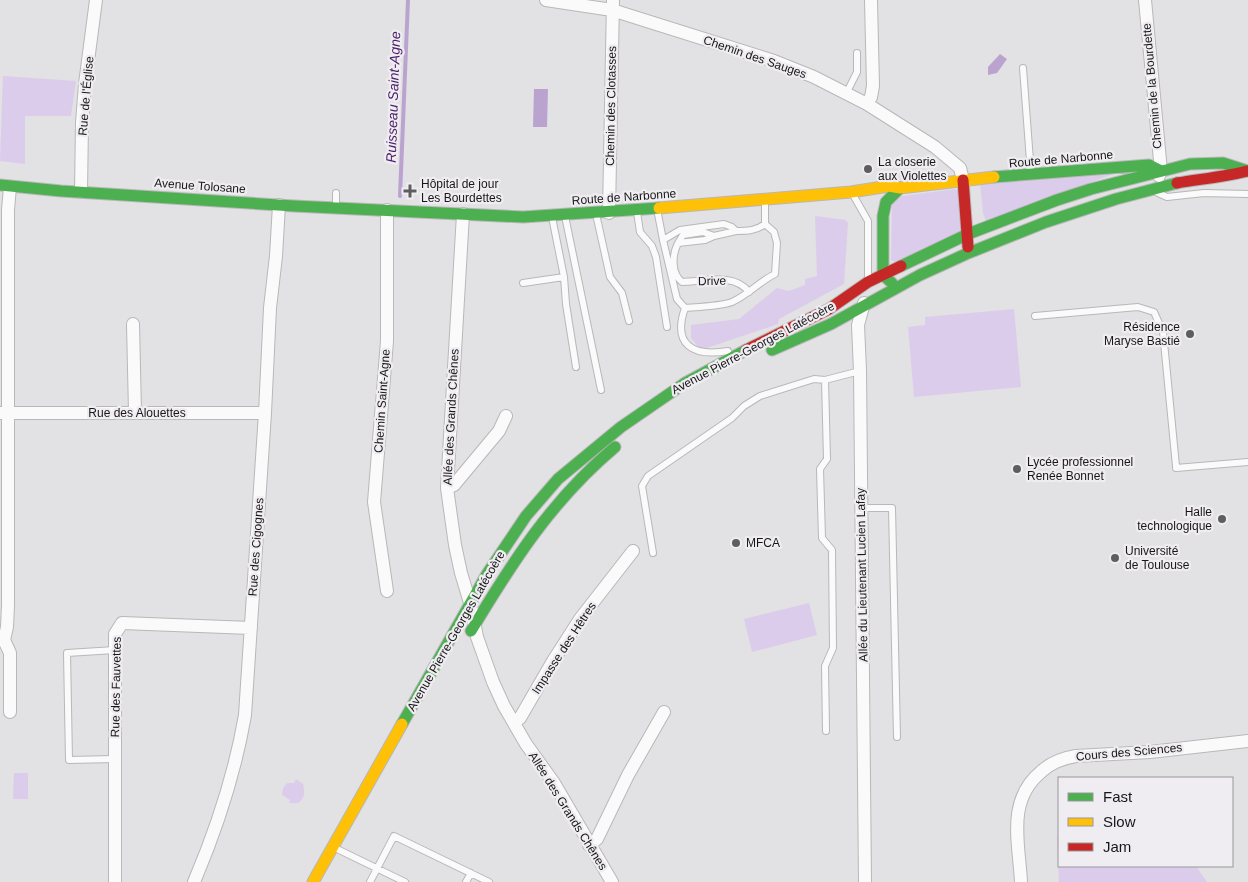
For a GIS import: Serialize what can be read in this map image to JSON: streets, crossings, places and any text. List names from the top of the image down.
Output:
{
  "streets": {
    "main road": ["Route de Narbonne", "Avenue Tolosane", "Avenue Pierre-Georges Latécoère"],
    "street": [
      "Chemin des Sauges",
      "Chemin de la Bourdette",
      "Rue de l'Église",
      "Chemin des Clotasses",
      "Chemin Saint-Agne",
      "Rue des Alouettes",
      "Allée des Grands Chênes",
      "Rue des Cigognes",
      "Allée du Lieutenant Lucien Lafay",
      "Impasse des Hêtres",
      "Rue des Fauvettes",
      "Cours des Sciences"
    ],
    "lane": ["Drive"]
  },
  "crossings": [
    ["Chemin des Sauges", "Chemin des Clotasses"],
    ["Chemin des Sauges", "Route de Narbonne"],
    ["Chemin de la Bourdette", "Route de Narbonne"],
    ["Rue de l'Église", "Avenue Tolosane"],
    ["Chemin des Clotasses", "Route de Narbonne"],
    ["Route de Narbonne", "Avenue Tolosane"],
    ["Route de Narbonne", "Avenue Pierre-Georges Latécoère"],
    ["Route de Narbonne", "Chemin Saint-Agne"],
    ["Route de Narbonne", "Allée des Grands Chênes"],
    ["Avenue Tolosane", "Chemin Saint-Agne"],
    ["Avenue Tolosane", "Rue des Cigognes"],
    ["Avenue Pierre-Georges Latécoère", "Allée des Grands Chênes"],
    ["Avenue Pierre-Georges Latécoère", "Allée du Lieutenant Lucien Lafay"],
    ["Rue des Alouettes", "Rue des Cigognes"],
    ["Allée des Grands Chênes", "Impasse des Hêtres"],
    ["Rue des Cigognes", "Rue des Fauvettes"]
  ],
  "water": ["Ruisseau Saint-Agne"],
  "places": {
    "other": [
      "La closerie aux Violettes",
      "Résidence Maryse Bastié",
      "Lycée professionnel Renée Bonnet",
      "Halle technologique",
      "MFCA",
      "Université de Toulouse"
    ],
    "health": ["Hôpital de jour Les Bourdettes"]
  },
  "legend": ["Fast", "Slow", "Jam"]
}
